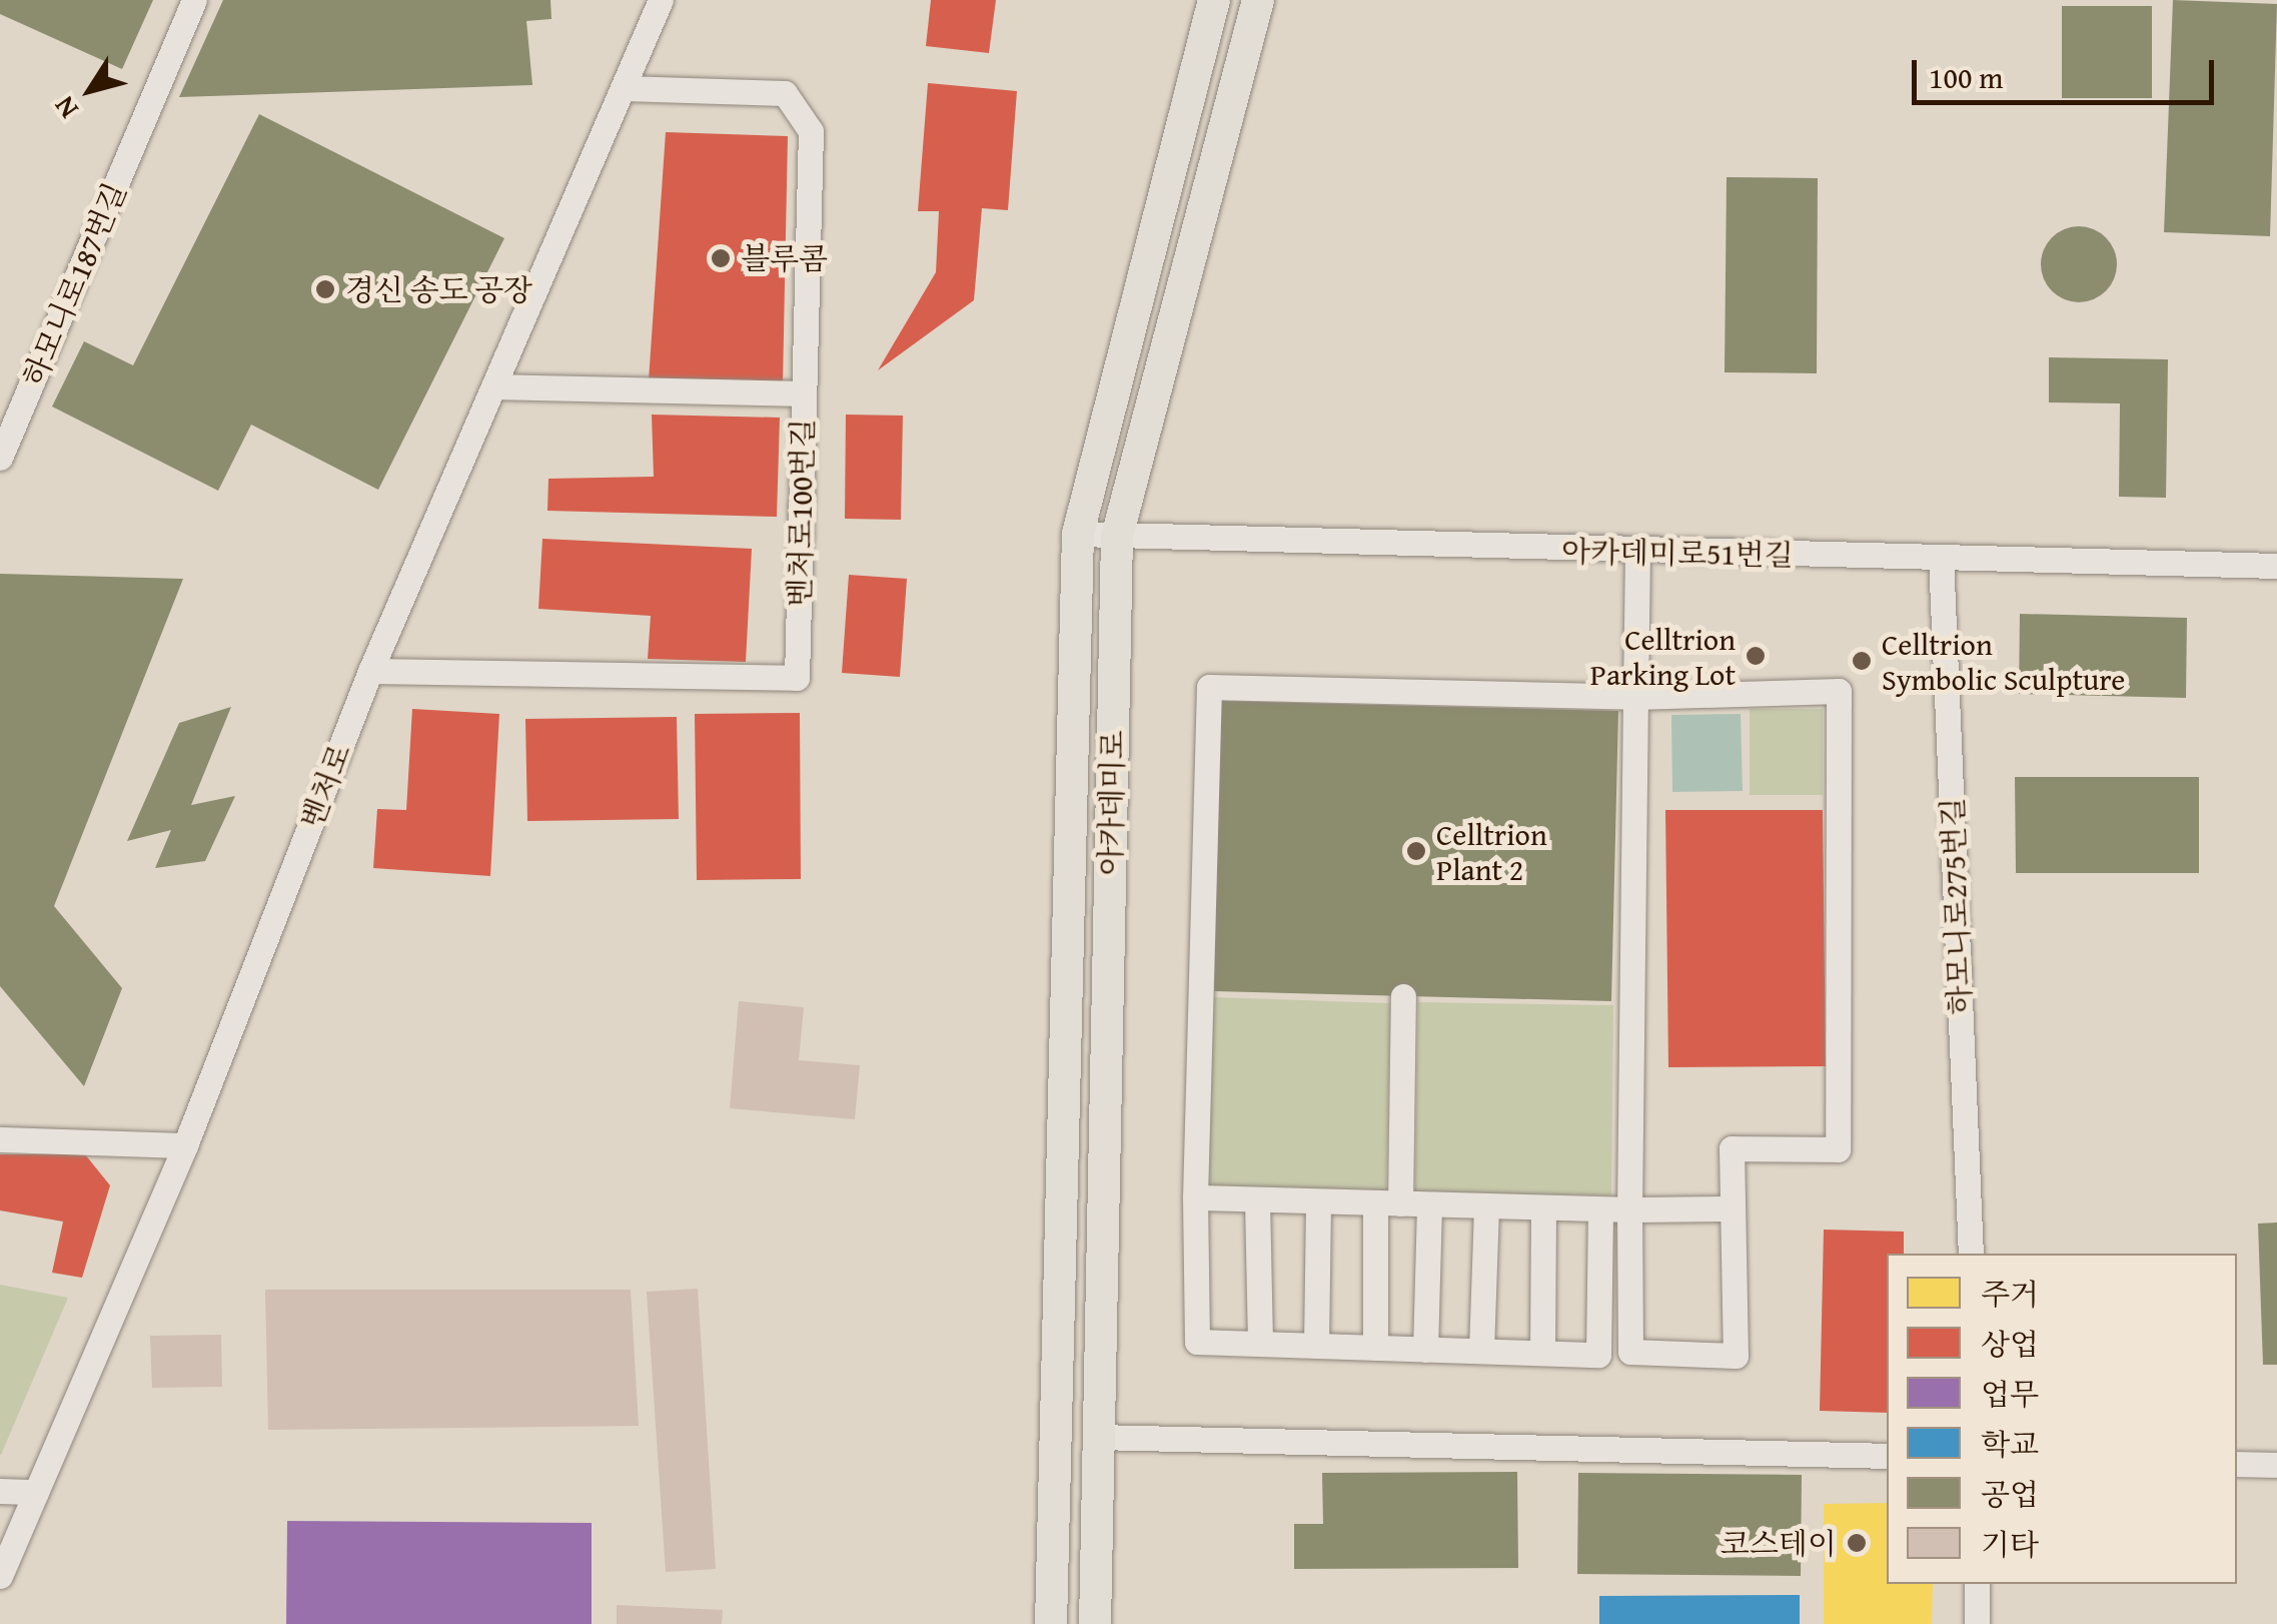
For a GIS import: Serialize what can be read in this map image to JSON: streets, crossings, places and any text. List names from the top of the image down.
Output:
{
  "streets": {
    "main road": ["아카데미로"],
    "street": [
      "하모니로187번길",
      "벤처로100번길",
      "아카데미로51번길",
      "벤처로",
      "하모니로275번길"
    ]
  },
  "crossings": [
    ["벤처로100번길", "벤처로"],
    ["아카데미로51번길", "아카데미로"],
    ["아카데미로51번길", "하모니로275번길"]
  ],
  "places": [
    "블루콤",
    "경신 송도 공장",
    "Celltrion Parking Lot",
    "Celltrion Symbolic Sculpture",
    "Celltrion Plant 2",
    "코스테이"
  ],
  "legend": [
    "주거",
    "상업",
    "업무",
    "학교",
    "공업",
    "기타"
  ],
  "scale_bar": "100 m",
  "north": "bottom left"
}
